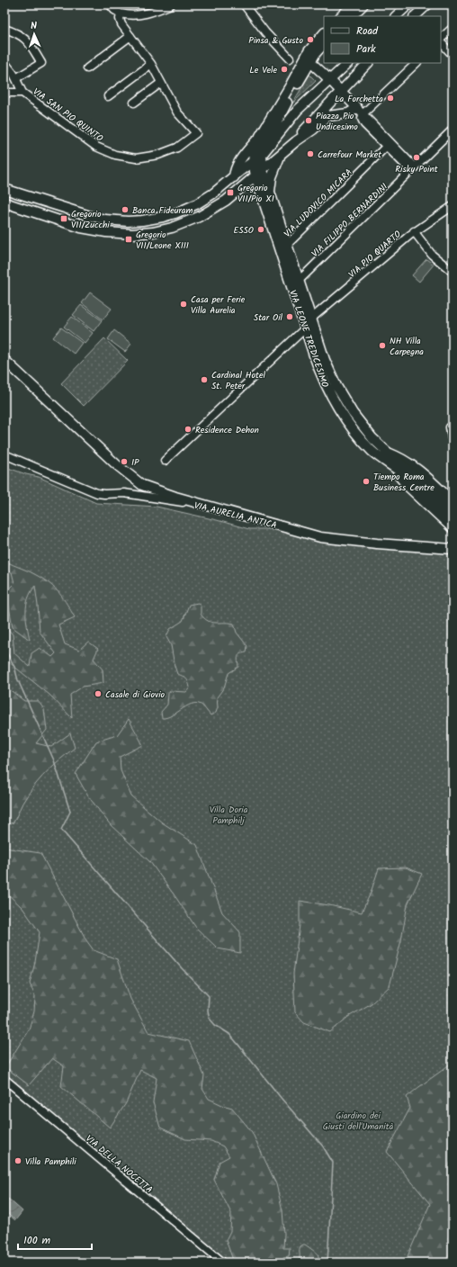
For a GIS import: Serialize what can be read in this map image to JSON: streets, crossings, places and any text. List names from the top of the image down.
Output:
{
  "streets": {
    "main road": ["VIA LEONE TREDICESIMO", "VIA AURELIA ANTICA"],
    "street": [
      "VIA SAN PIO QUINTO",
      "VIA LUDOVICO MICARA",
      "VIA FILIPPO BERNARDINI",
      "VIA PIO QUARTO",
      "VIA DELLA NOCETTA"
    ]
  },
  "crossings": [
    ["VIA LUDOVICO MICARA", "VIA LEONE TREDICESIMO"],
    ["VIA FILIPPO BERNARDINI", "VIA LEONE TREDICESIMO"],
    ["VIA PIO QUARTO", "VIA LEONE TREDICESIMO"]
  ],
  "parks": ["Villa Doria Pamphilj", "Giardino dei Giusti dell'Umanità"],
  "places": {
    "other": [
      "Pinsa & Gusto",
      "Le Vele",
      "La Forchetta",
      "Piazza Pio Undicesimo",
      "Carrefour Market",
      "Risky Point",
      "Banca Fideuram",
      "ESSO",
      "Casa per Ferie Villa Aurelia",
      "Star Oil",
      "NH Villa Carpegna",
      "Cardinal Hotel St. Peter",
      "Residence Dehon",
      "IP",
      "Tiempo Roma Business Centre",
      "Casale di Giovio",
      "Villa Pamphili"
    ],
    "transit": ["Gregorio VII/Pio XI", "Gregorio VII/Zucchi", "Gregorio VII/Leone XIII"]
  },
  "legend": ["Road", "Park"],
  "scale_bar": "100 m",
  "north": "top"
}
